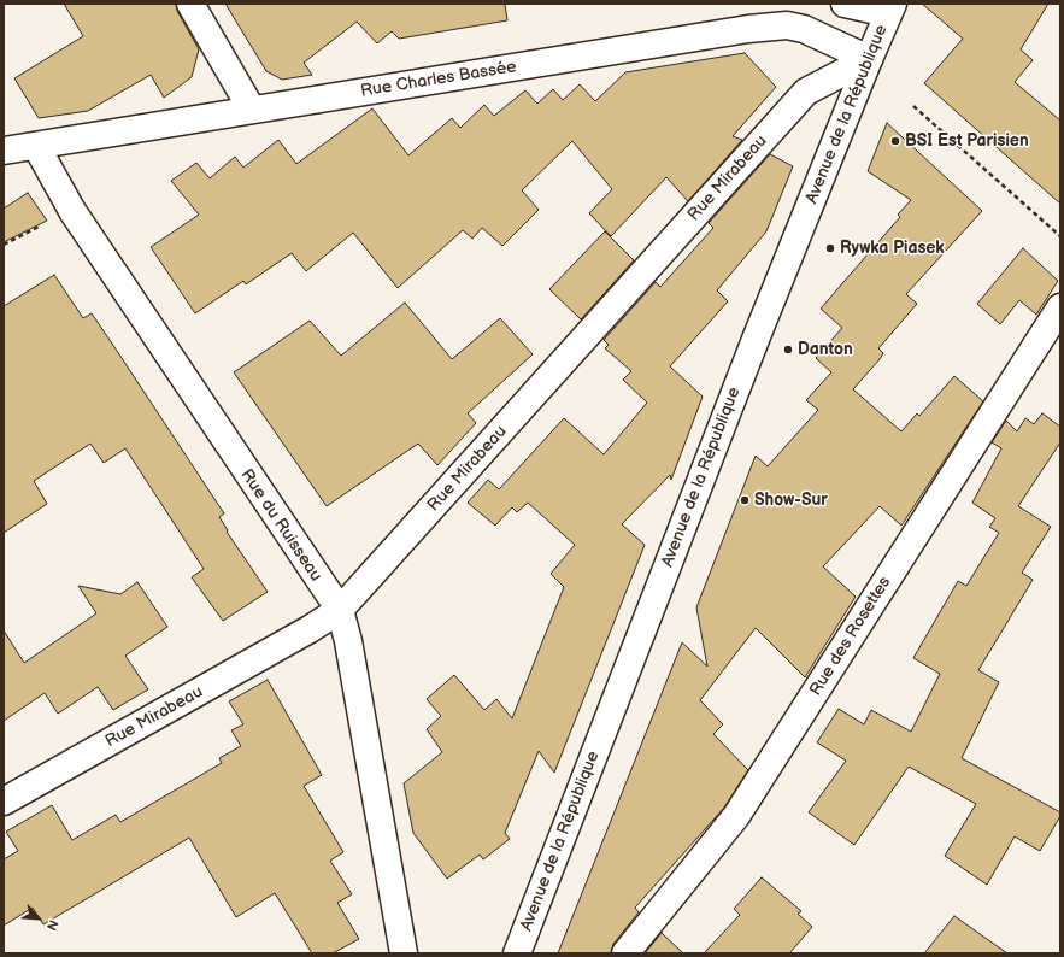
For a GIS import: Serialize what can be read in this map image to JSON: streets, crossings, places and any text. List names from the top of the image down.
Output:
{
  "streets": {
    "street": [
      "Rue Charles Bassée",
      "Avenue de la République",
      "Rue Mirabeau",
      "Rue du Ruisseau",
      "Rue des Rosettes"
    ]
  },
  "crossings": [
    ["Rue Charles Bassée", "Avenue de la République"],
    ["Rue Charles Bassée", "Rue Mirabeau"],
    ["Rue Charles Bassée", "Rue du Ruisseau"],
    ["Avenue de la République", "Rue Mirabeau"],
    ["Rue Mirabeau", "Rue du Ruisseau"]
  ],
  "places": [
    "BSI Est Parisien",
    "Rywka Piasek",
    "Danton",
    "Show-Sur"
  ],
  "north": "bottom right"
}
